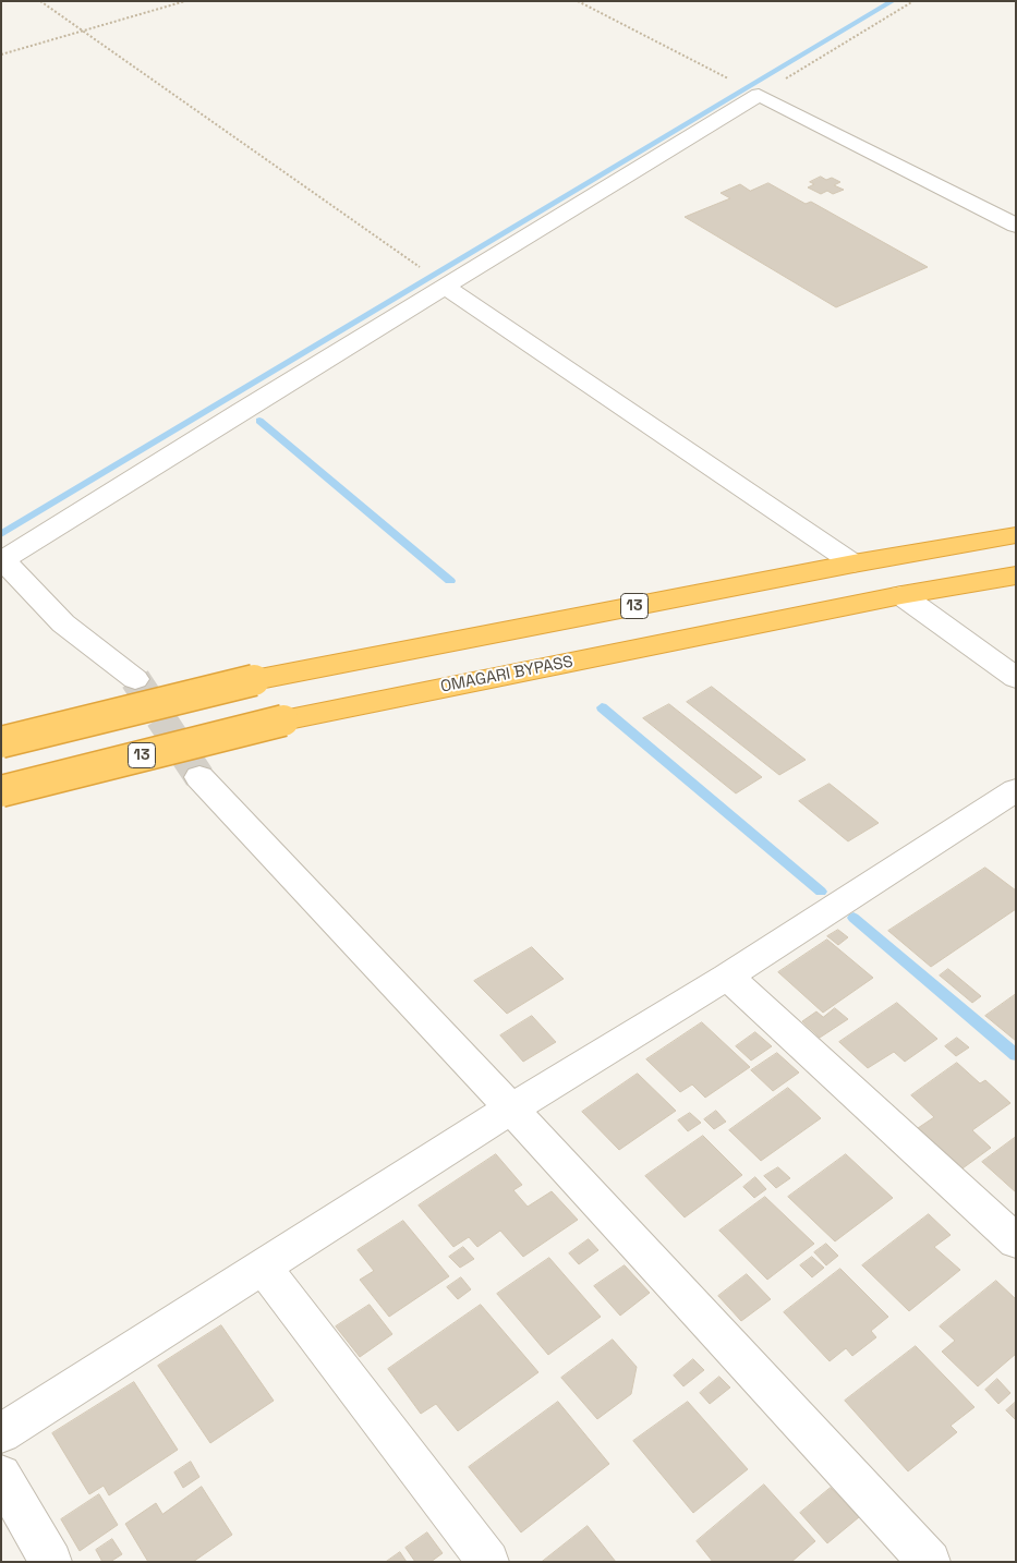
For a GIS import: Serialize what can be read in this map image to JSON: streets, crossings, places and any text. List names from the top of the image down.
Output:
{
  "streets": {
    "highway": ["13", "OMAGARI BYPASS"]
  }
}
